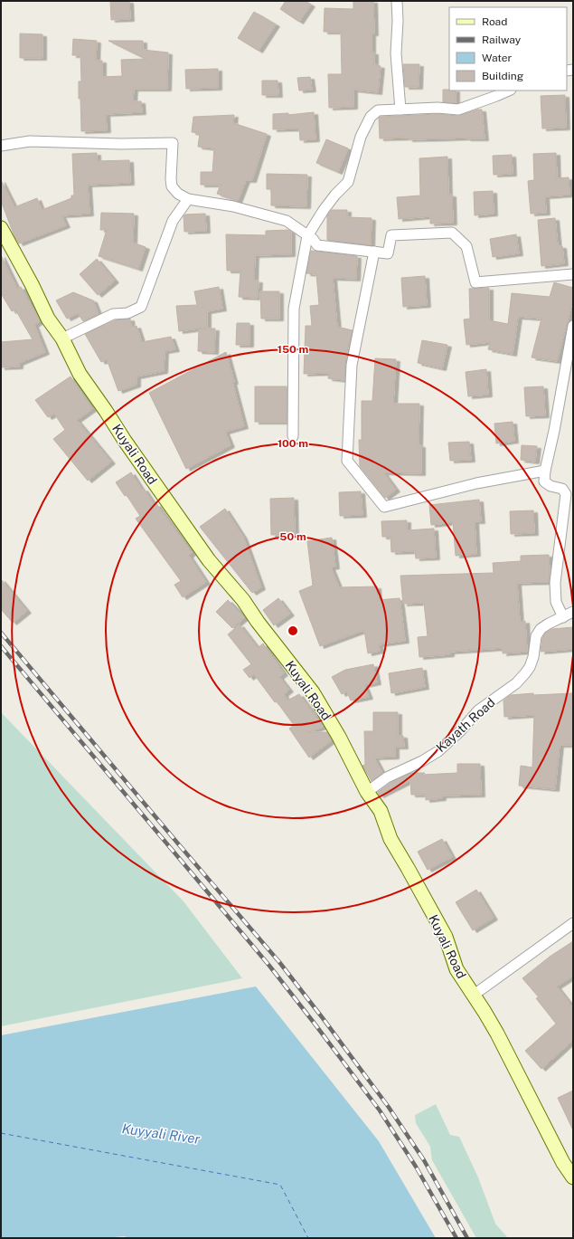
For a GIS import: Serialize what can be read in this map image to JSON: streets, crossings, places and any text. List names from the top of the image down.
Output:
{
  "streets": {
    "main road": ["Kuyali Road"],
    "street": ["Kayath Road"]
  },
  "crossings": [
    ["Kuyali Road", "Kayath Road"]
  ],
  "water": ["Kuyyali River"],
  "legend": [
    "Road",
    "Railway",
    "Water",
    "Building"
  ],
  "rings": ["150 m", "100 m", "50 m"]
}
